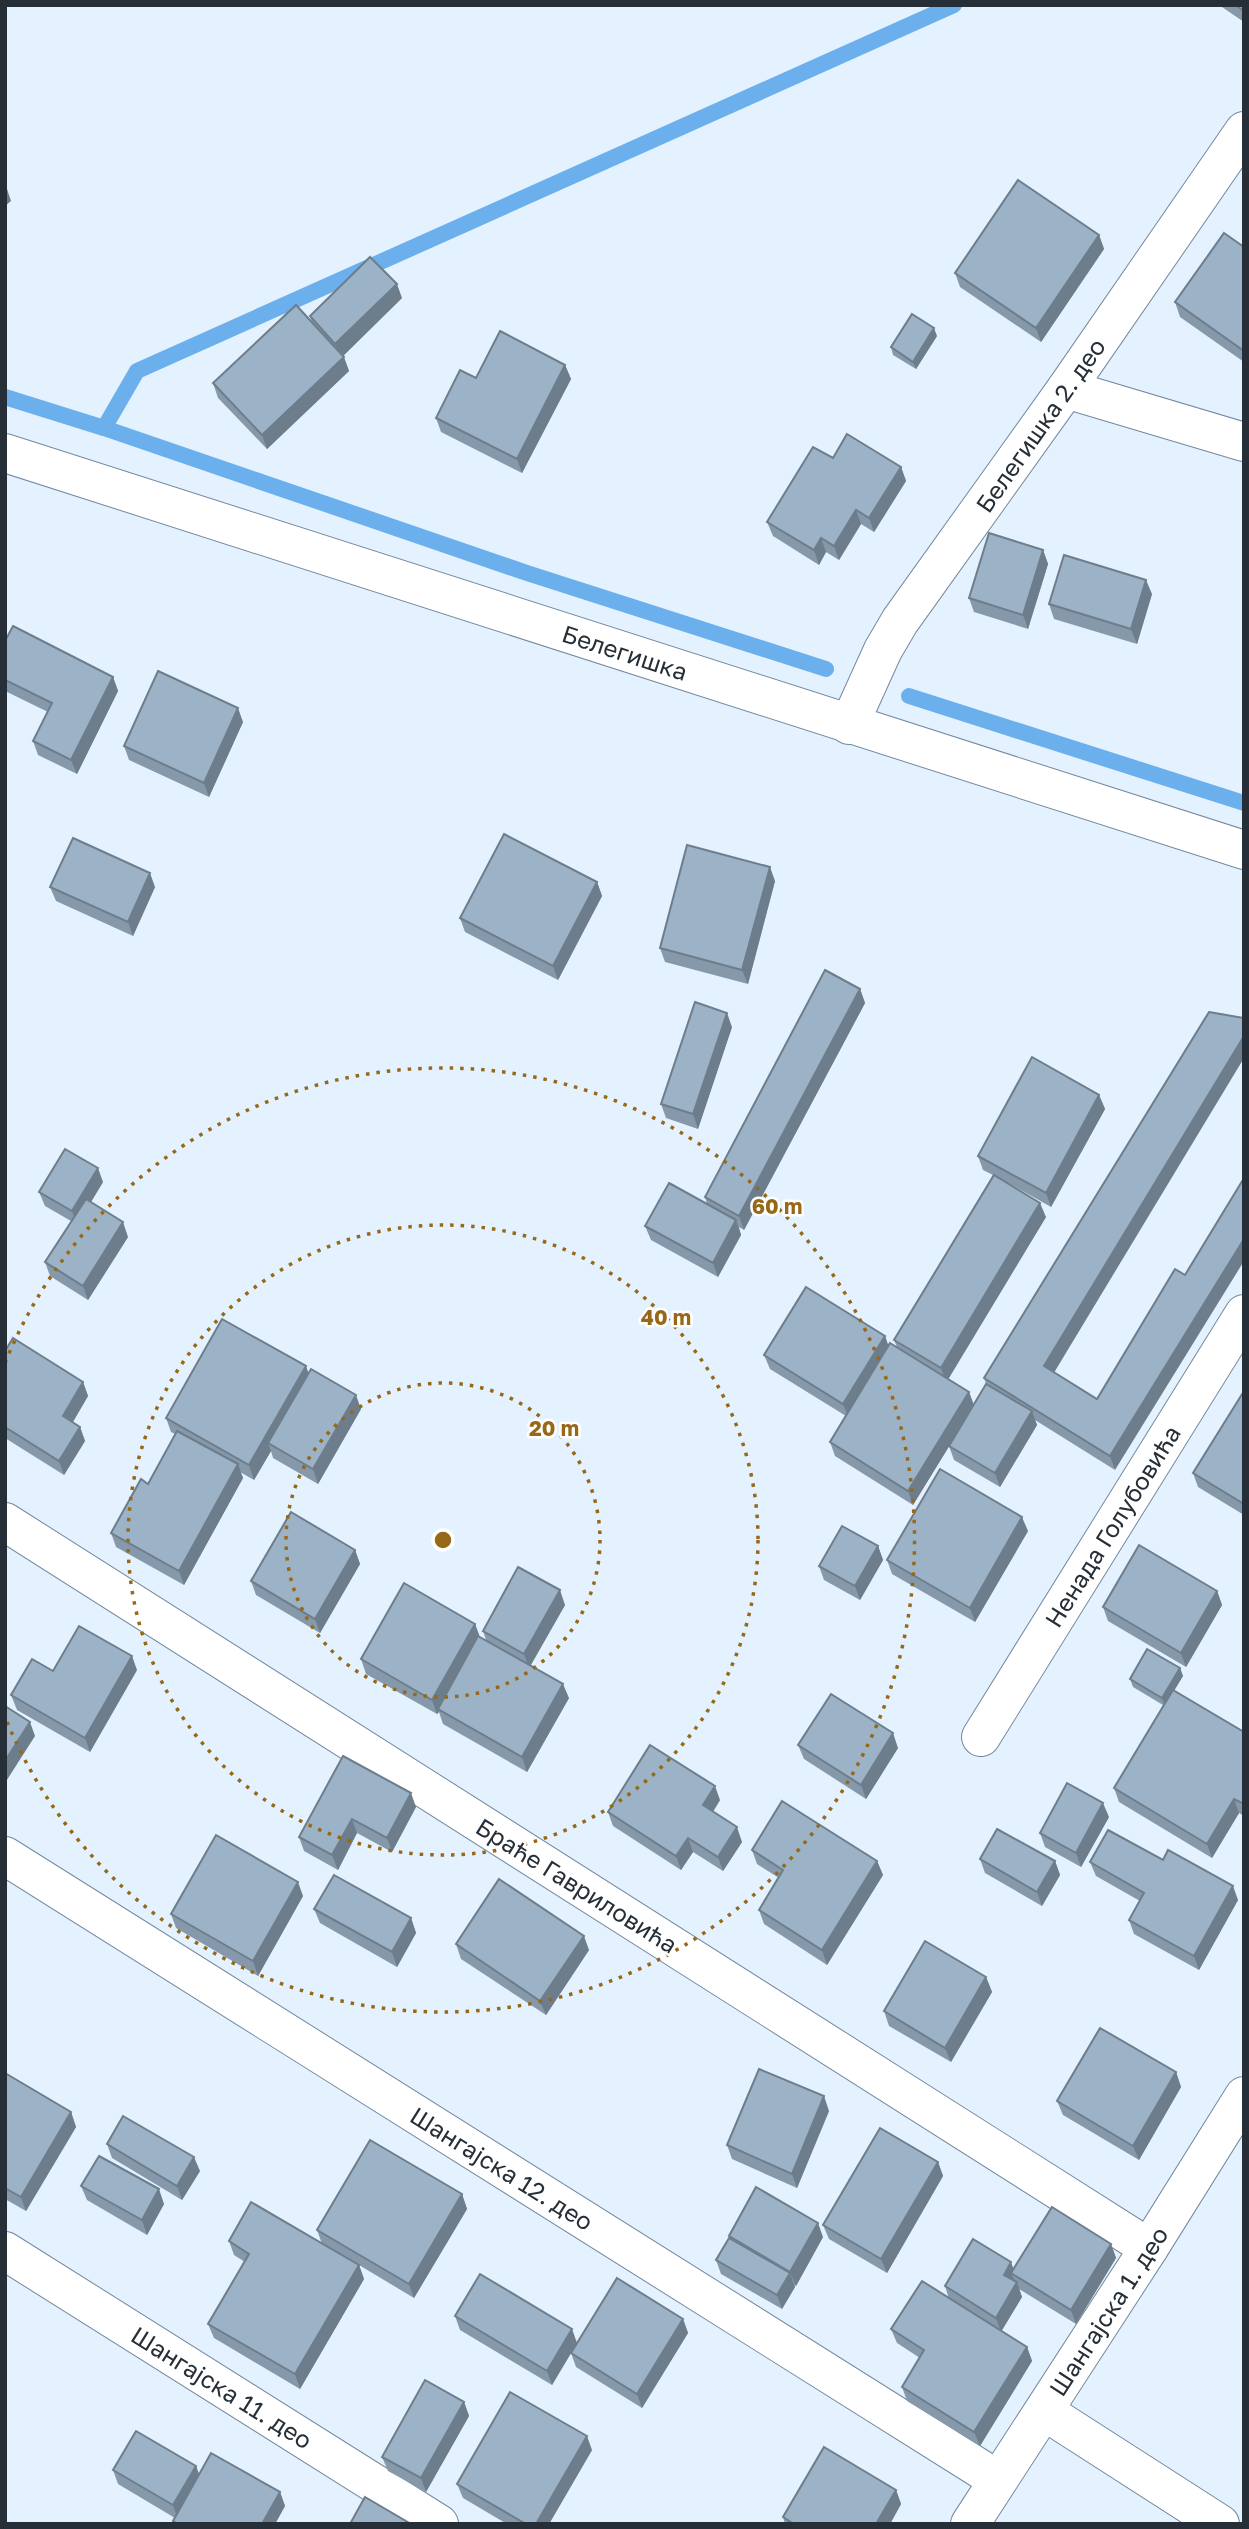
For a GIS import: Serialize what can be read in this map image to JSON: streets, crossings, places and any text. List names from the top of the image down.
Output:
{
  "streets": {
    "street": [
      "Белегишка 2. део",
      "Белегишка",
      "Ненада Голубовића",
      "Браће Гавриловића",
      "Шангајска 12. део",
      "Шангајска 1. део",
      "Шангајска 11. део"
    ]
  },
  "crossings": [
    ["Белегишка 2. део", "Белегишка"],
    ["Браће Гавриловића", "Шангајска 1. део"],
    ["Шангајска 12. део", "Шангајска 1. део"]
  ],
  "rings": ["60 m", "40 m", "20 m"]
}
